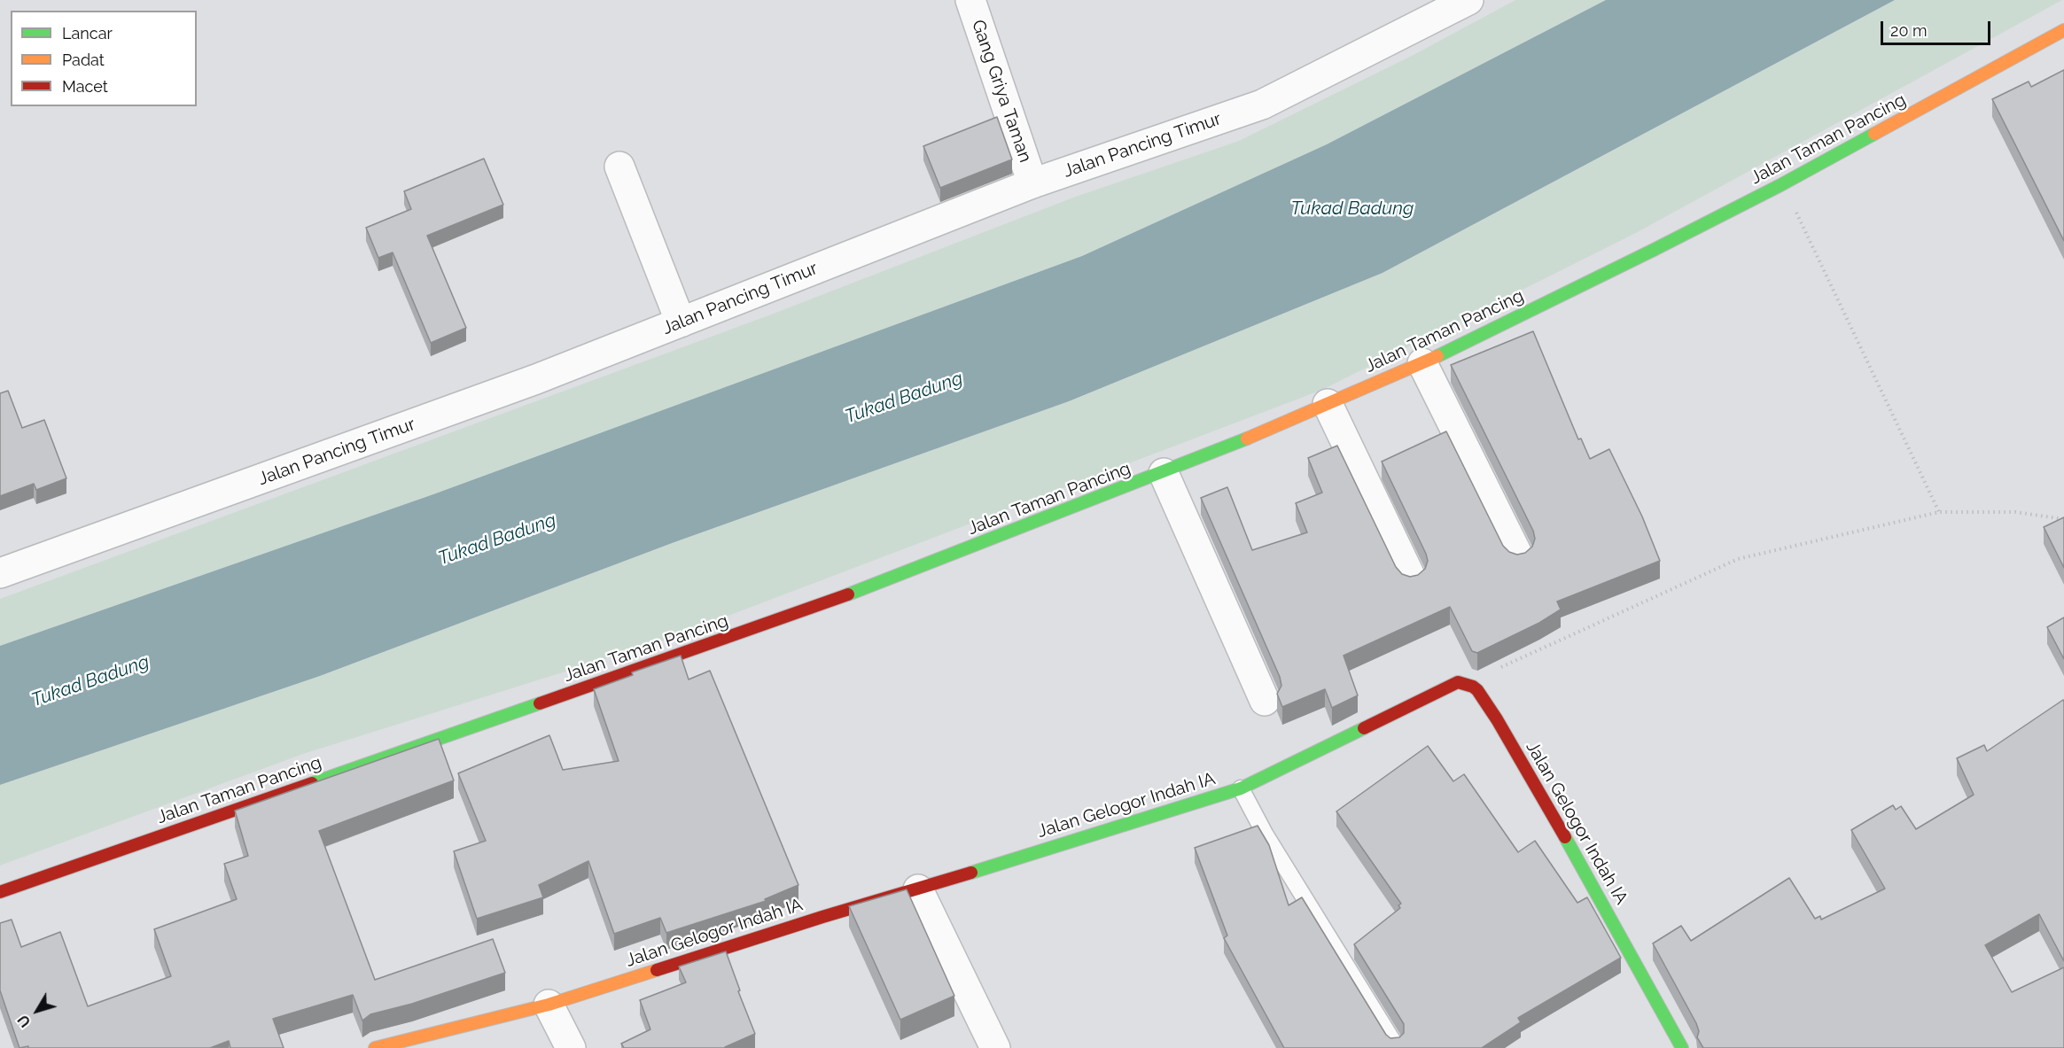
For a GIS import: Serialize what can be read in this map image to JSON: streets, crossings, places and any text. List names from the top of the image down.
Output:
{
  "streets": {
    "street": [
      "Gang Griya Taman",
      "Jalan Taman Pancing",
      "Jalan Pancing Timur",
      "Jalan Gelogor Indah IA"
    ]
  },
  "crossings": [
    ["Gang Griya Taman", "Jalan Pancing Timur"]
  ],
  "water": ["Tukad Badung"],
  "legend": ["Lancar", "Padat", "Macet"],
  "scale_bar": "20 m",
  "north": "bottom left"
}
